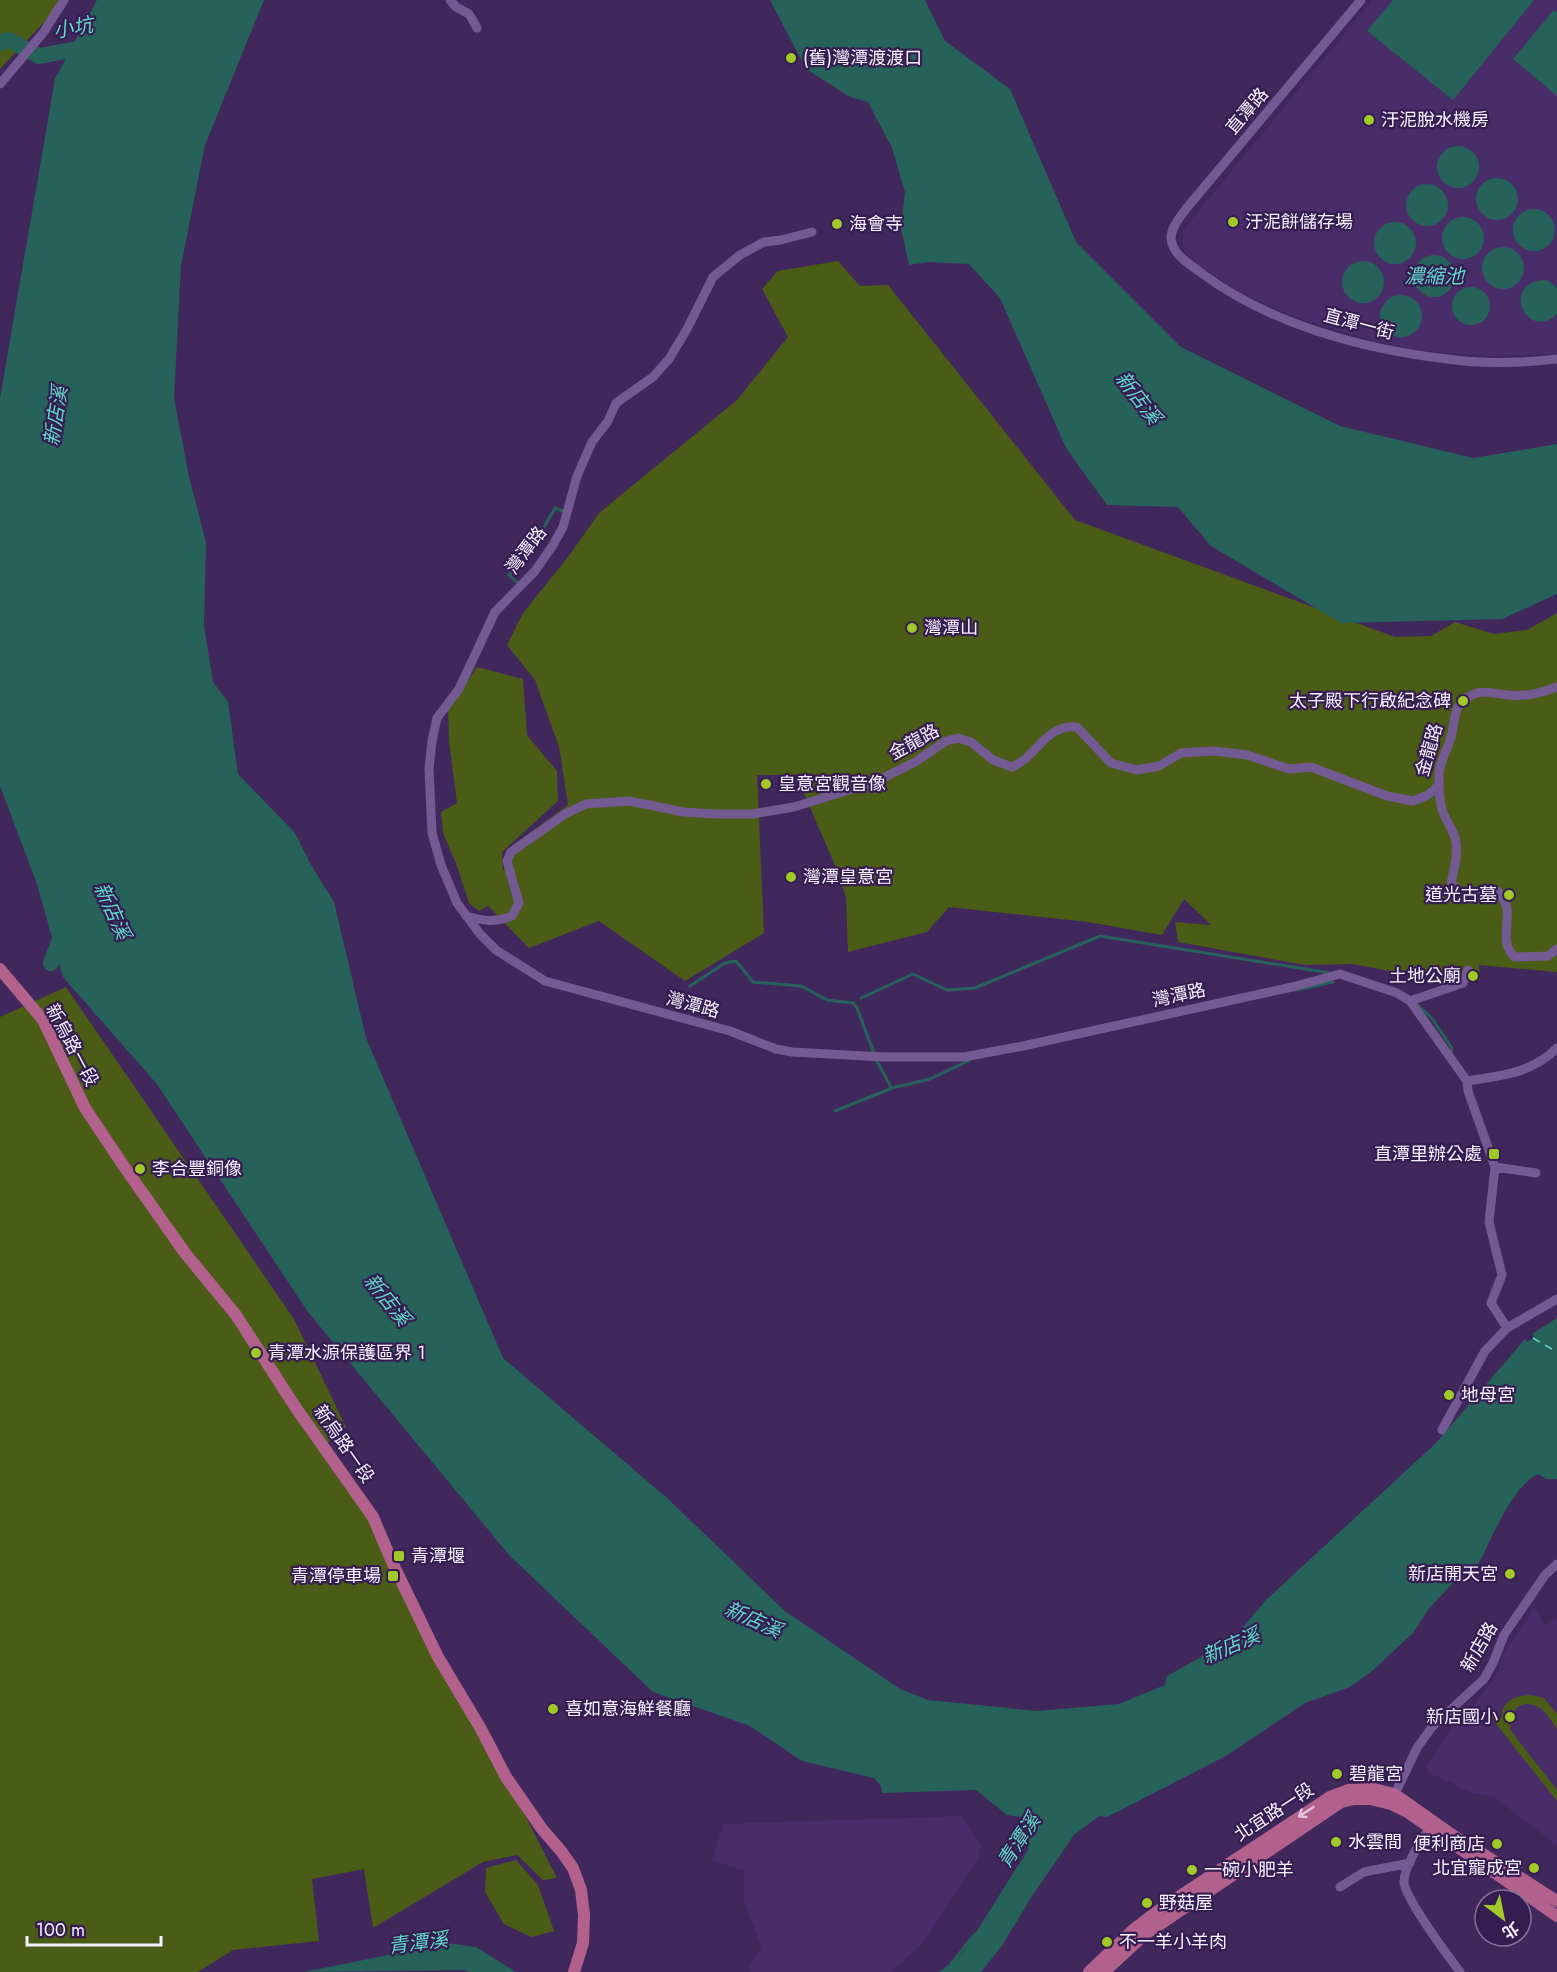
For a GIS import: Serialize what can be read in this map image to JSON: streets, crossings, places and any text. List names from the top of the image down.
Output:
{
  "streets": {
    "main road": ["新烏路一段", "北宜路一段"],
    "street": [
      "直潭路",
      "直潭一街",
      "灣潭路",
      "金龍路",
      "新店路"
    ]
  },
  "crossings": [
    ["直潭路", "直潭一街"],
    ["灣潭路", "金龍路"],
    ["新店路", "北宜路一段"]
  ],
  "water": [
    "小坑",
    "濃縮池",
    "新店溪",
    "青潭溪"
  ],
  "places": {
    "other": [
      "(舊)灣潭渡渡口",
      "汙泥脫水機房",
      "汙泥餅儲存場",
      "海會寺",
      "灣潭山",
      "太子殿下行啟紀念碑",
      "皇意宮觀音像",
      "灣潭皇意宮",
      "道光古墓",
      "土地公廟",
      "李合豐銅像",
      "青潭水源保護區界 1",
      "地母宮",
      "新店開天宮",
      "喜如意海鮮餐廳",
      "新店國小",
      "碧龍宮",
      "水雲間",
      "便利商店",
      "北宜寵成宮",
      "一碗小肥羊",
      "野菇屋",
      "不一羊小羊肉"
    ],
    "transit": ["直潭里辦公處", "青潭堰", "青潭停車場"]
  },
  "scale_bar": "100 m",
  "north": "bottom right"
}
